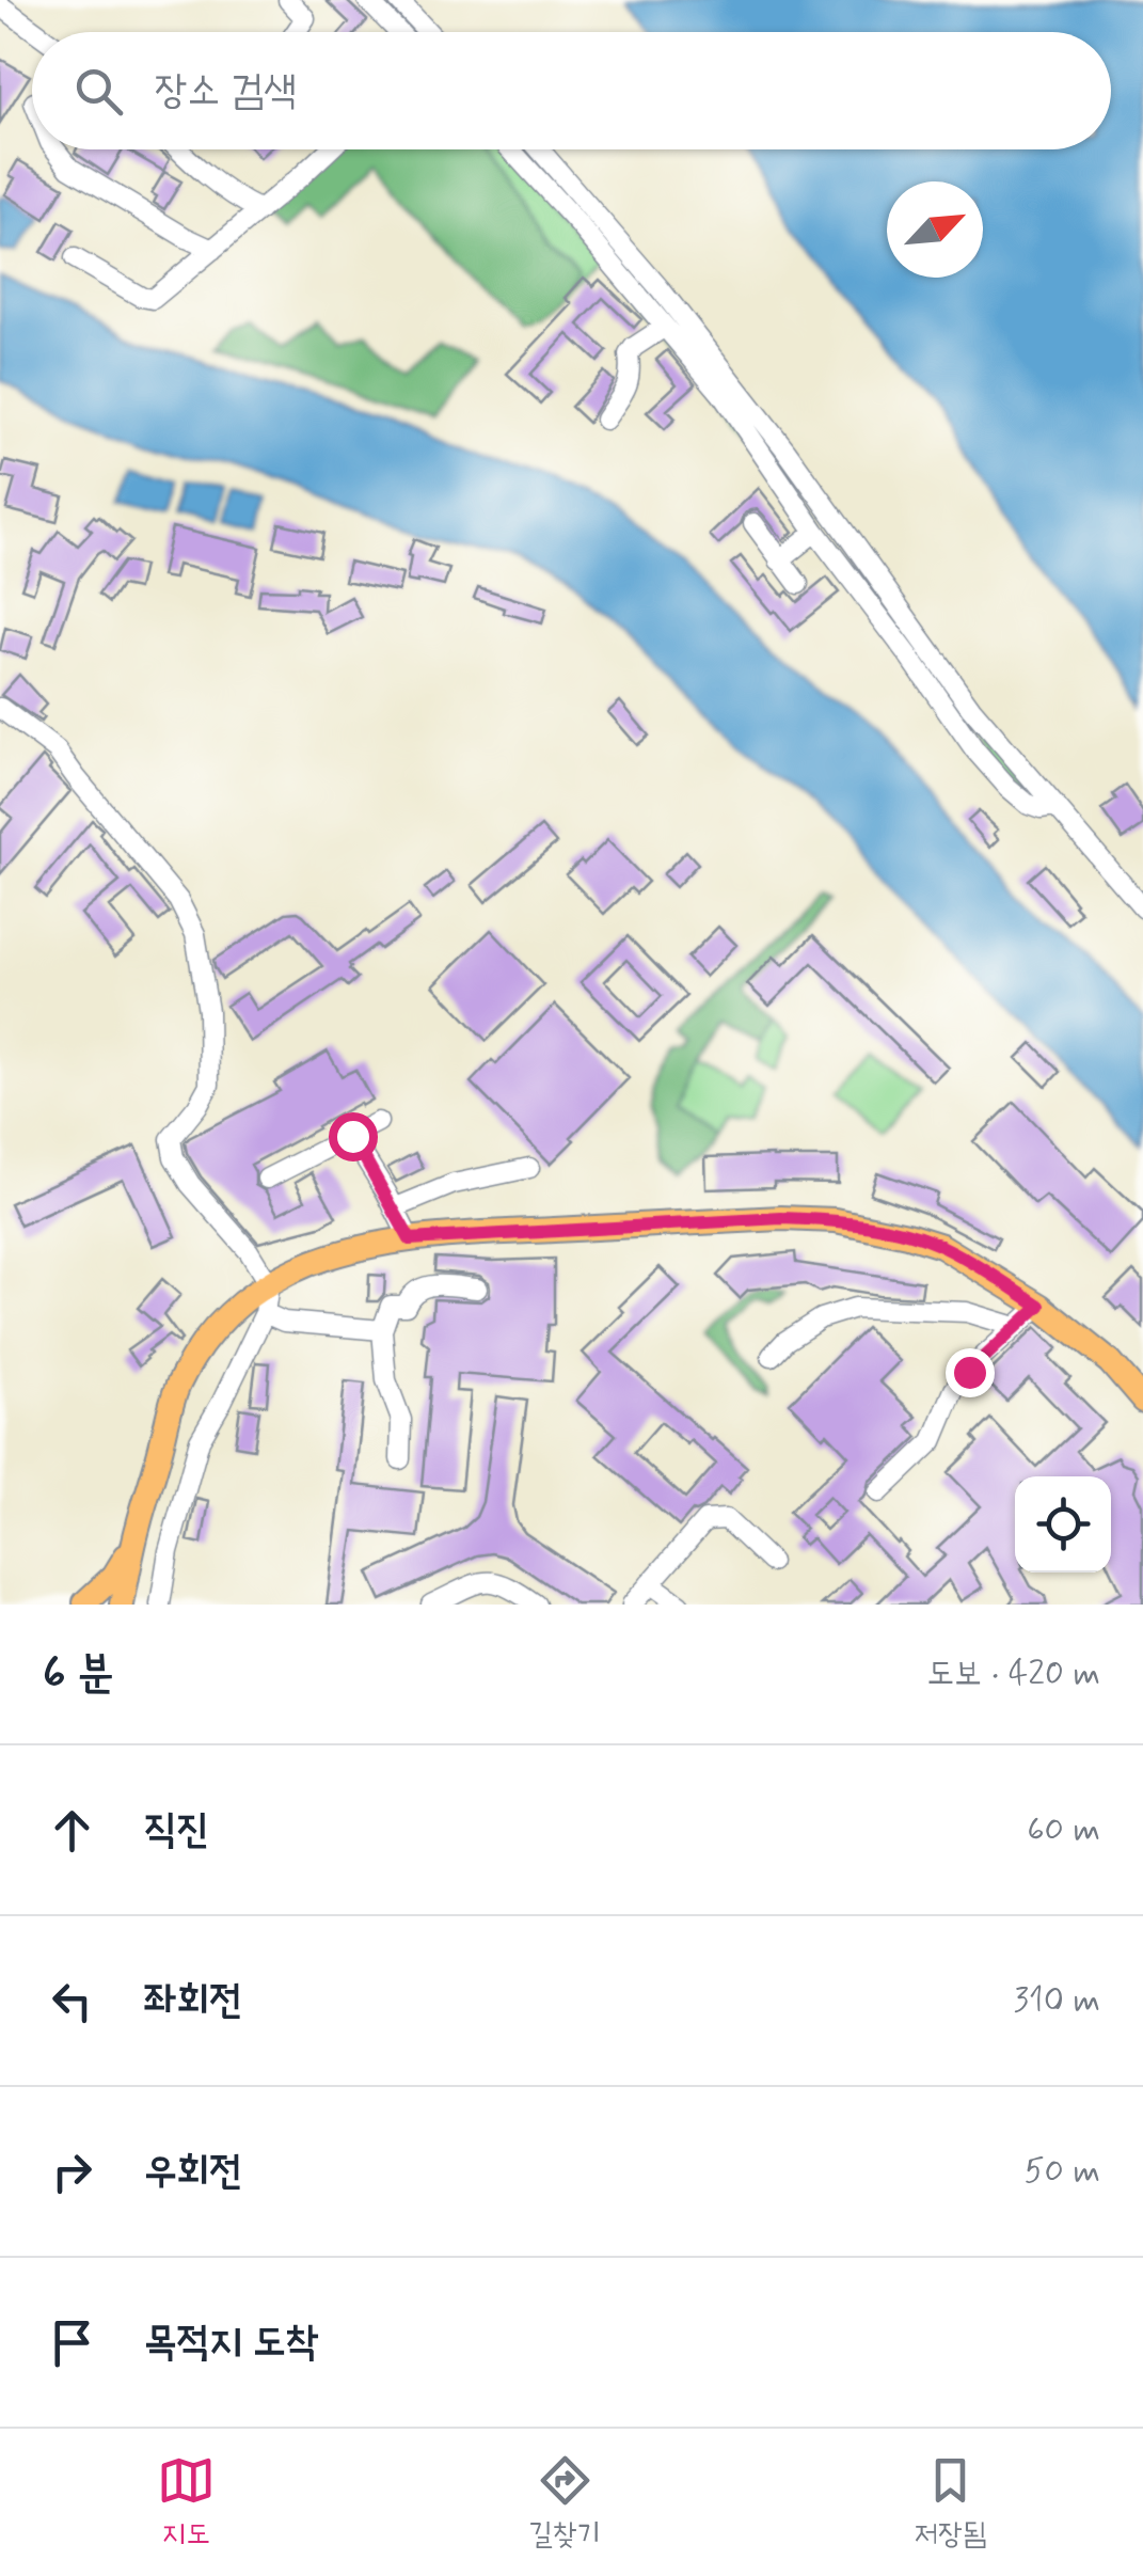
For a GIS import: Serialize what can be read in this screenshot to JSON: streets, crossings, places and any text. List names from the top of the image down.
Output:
{
  "north": "top right",
  "page": {
    "search": "장소 검색",
    "heading": ["6 분", "도보 · 420 m"],
    "list": [
      ["직진", "60 m"],
      ["좌회전", "310 m"],
      ["우회전", "50 m"],
      "목적지 도착"
    ],
    "nav": ["지도", "길찾기", "저장됨"]
  }
}
